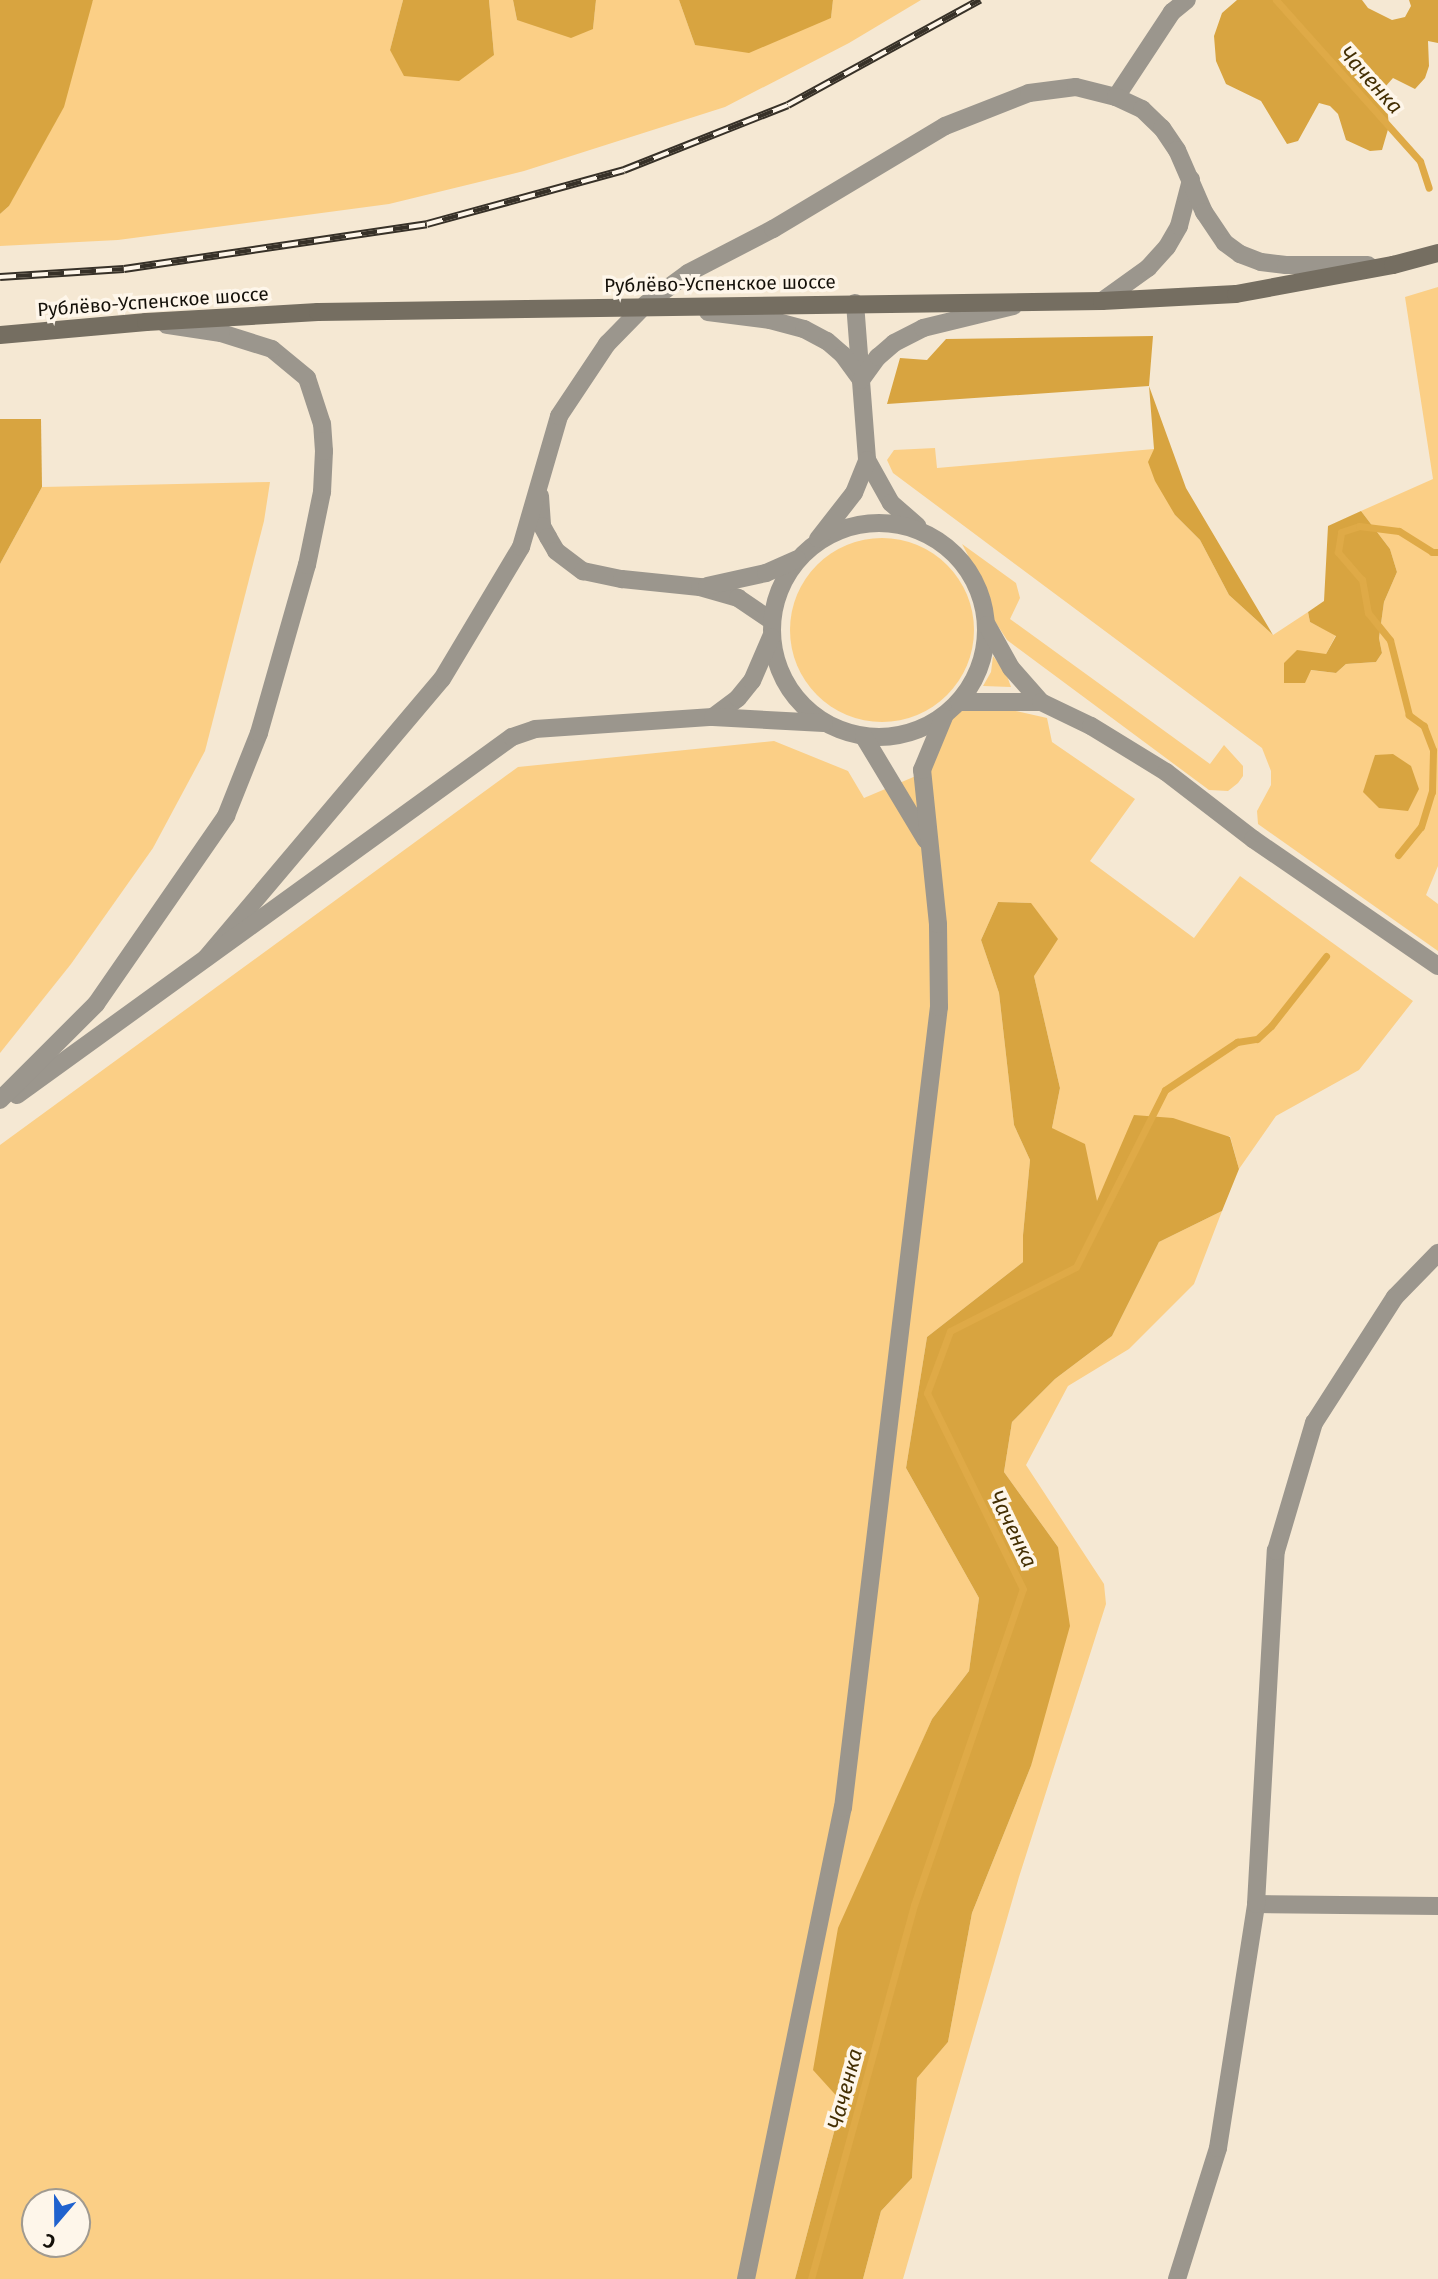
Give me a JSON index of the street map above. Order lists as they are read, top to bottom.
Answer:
{
  "streets": {
    "main road": ["Рублёво-Успенское шоссе"]
  },
  "water": ["Чаченка"],
  "north": "bottom"
}
